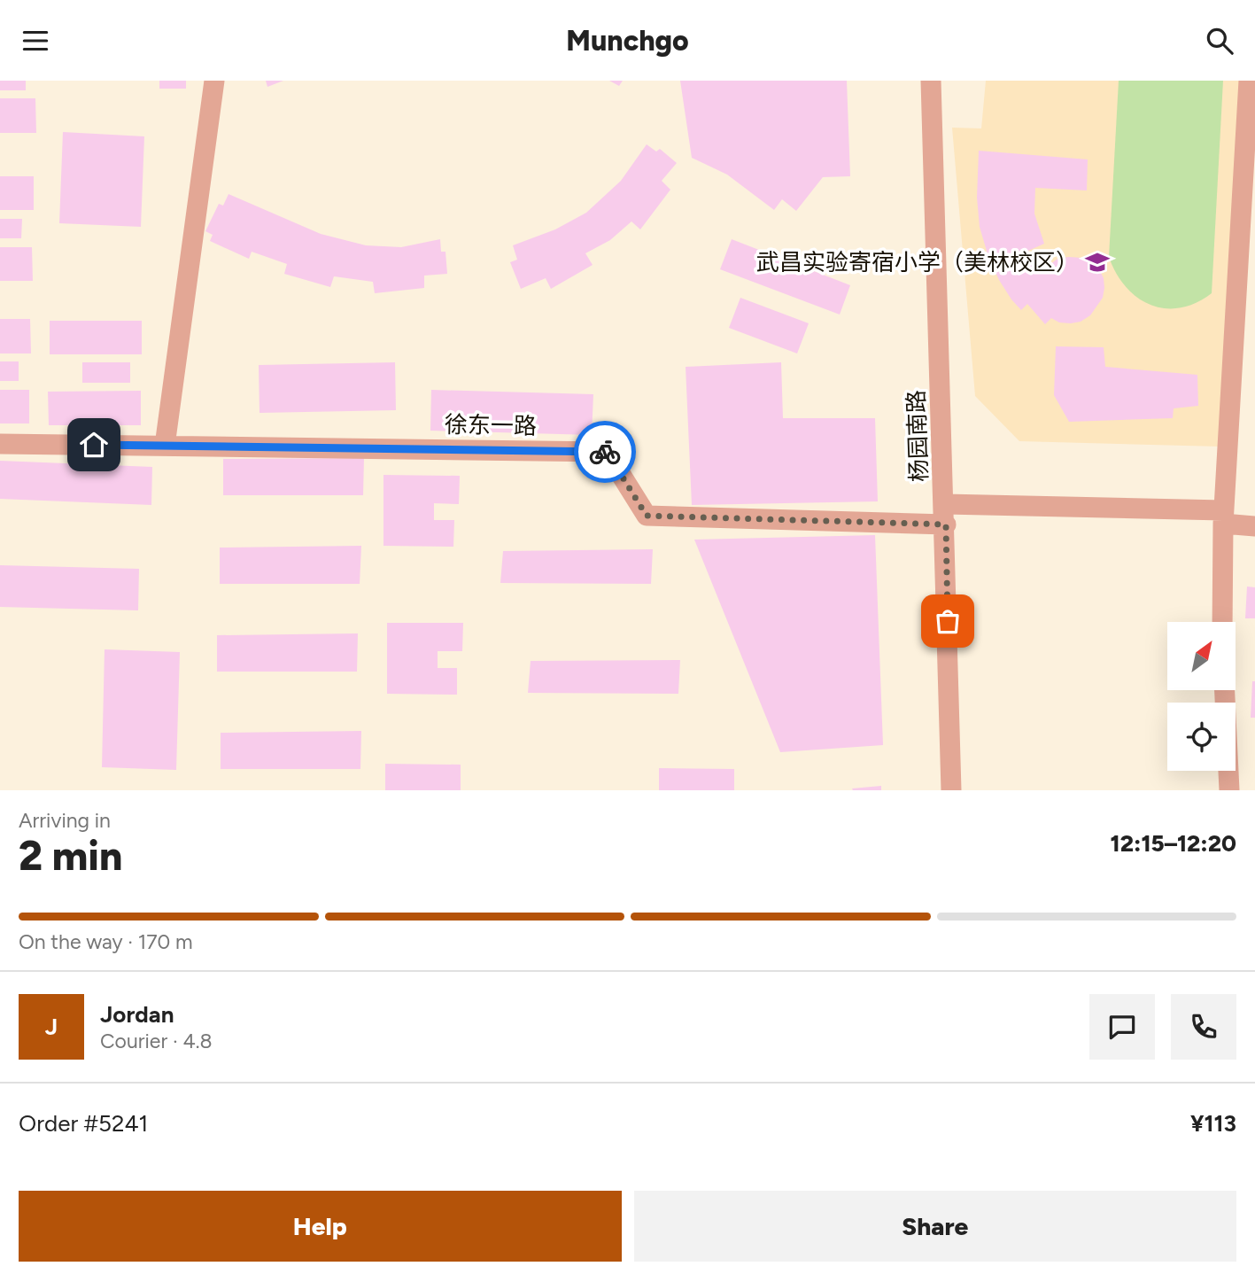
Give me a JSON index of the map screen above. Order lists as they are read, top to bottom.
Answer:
{
  "streets": {
    "street": ["徐东一路", "杨园南路"]
  },
  "crossings": [
    ["徐东一路", "杨园南路"]
  ],
  "places": {
    "school or university": ["武昌实验寄宿小学（美林校区）"]
  },
  "north": "top right",
  "page": {
    "header": "Munchgo",
    "heading": ["2 min", "Arriving in", "12:15–12:20"],
    "panel": [
      "Jordan",
      "Courier · 4.8",
      "Order #5241",
      "¥113"
    ],
    "bar": "On the way · 170 m",
    "round": "J",
    "buttons": ["Help", "Share"]
  }
}
